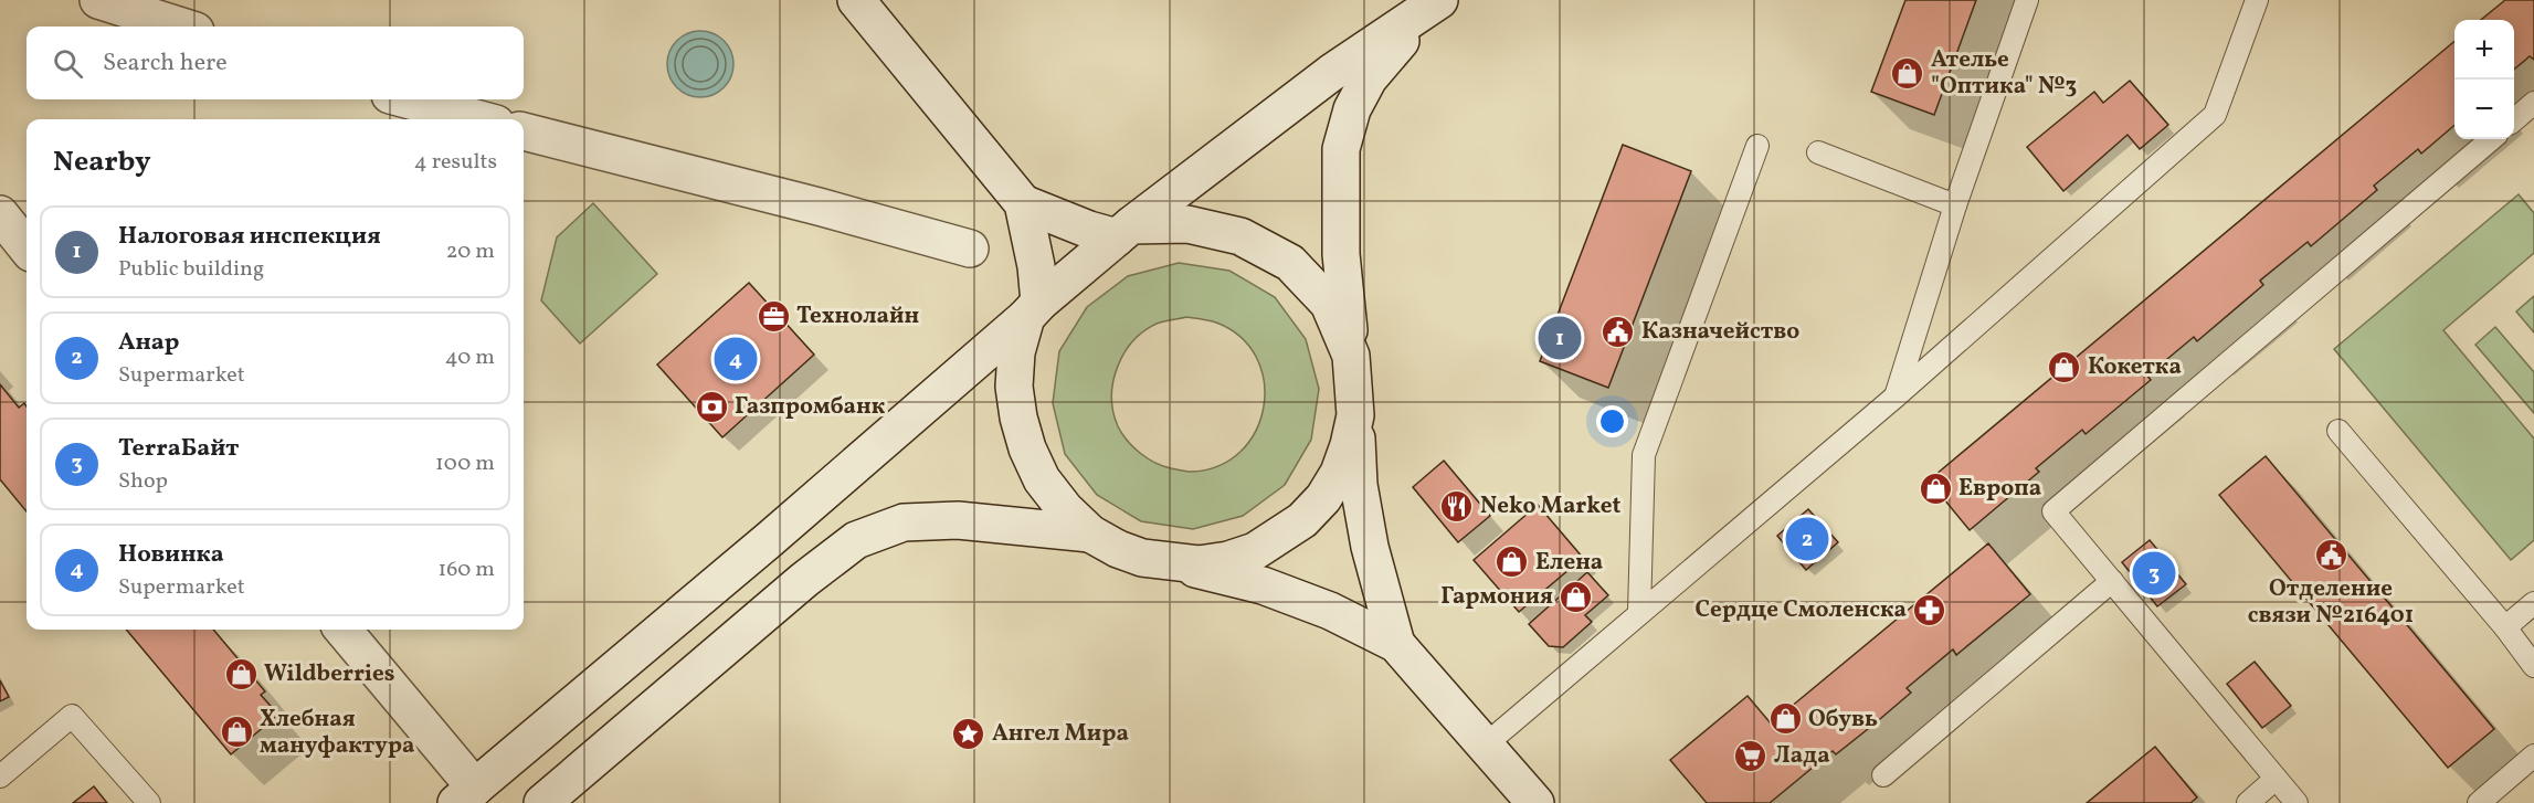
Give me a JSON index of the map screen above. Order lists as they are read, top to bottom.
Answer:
{
  "places": {
    "shop": [
      "Ателье \"Оптика\" №3",
      "Кокетка",
      "Европа",
      "Елена",
      "Гармония",
      "Wildberries",
      "Обувь",
      "Хлебная мануфактура"
    ],
    "office": ["Технолайн"],
    "public building": ["Казначейство", "Отделение связи №216401"],
    "bank": ["Газпромбанк"],
    "restaurant": ["Neko Market"],
    "pharmacy": ["Сердце Смоленска"],
    "place": ["Ангел Мира"],
    "supermarket": ["Лада"]
  },
  "page": {
    "map_buttons": ["+", "−"],
    "search": "Search here",
    "heading": ["Nearby", "4 results"],
    "list": [
      {
        "mark": "1",
        "name": "Налоговая инспекция",
        "note": "Public building",
        "value": "20 m"
      },
      {
        "mark": "2",
        "name": "Анар",
        "note": "Supermarket",
        "value": "40 m"
      },
      {
        "mark": "3",
        "name": "TerraБайт",
        "note": "Shop",
        "value": "100 m"
      },
      {
        "mark": "4",
        "name": "Новинка",
        "note": "Supermarket",
        "value": "160 m"
      }
    ],
    "pins": [
      "1",
      "4",
      "2",
      "3"
    ]
  }
}
